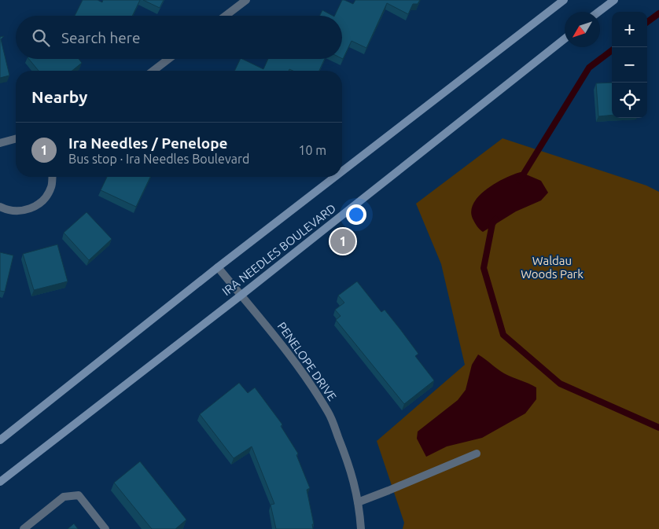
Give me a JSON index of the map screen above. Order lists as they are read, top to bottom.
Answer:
{
  "streets": {
    "main road": ["IRA NEEDLES BOULEVARD"],
    "street": ["PENELOPE DRIVE"]
  },
  "crossings": [
    ["IRA NEEDLES BOULEVARD", "PENELOPE DRIVE"]
  ],
  "parks": ["Waldau Woods Park"],
  "north": "bottom left",
  "page": {
    "map_buttons": ["+", "−"],
    "search": "Search here",
    "heading": "Nearby",
    "list": [
      {
        "mark": "1",
        "name": "Ira Needles / Penelope",
        "note": "Bus stop · Ira Needles Boulevard",
        "value": "10 m"
      }
    ],
    "pins": "1"
  }
}
